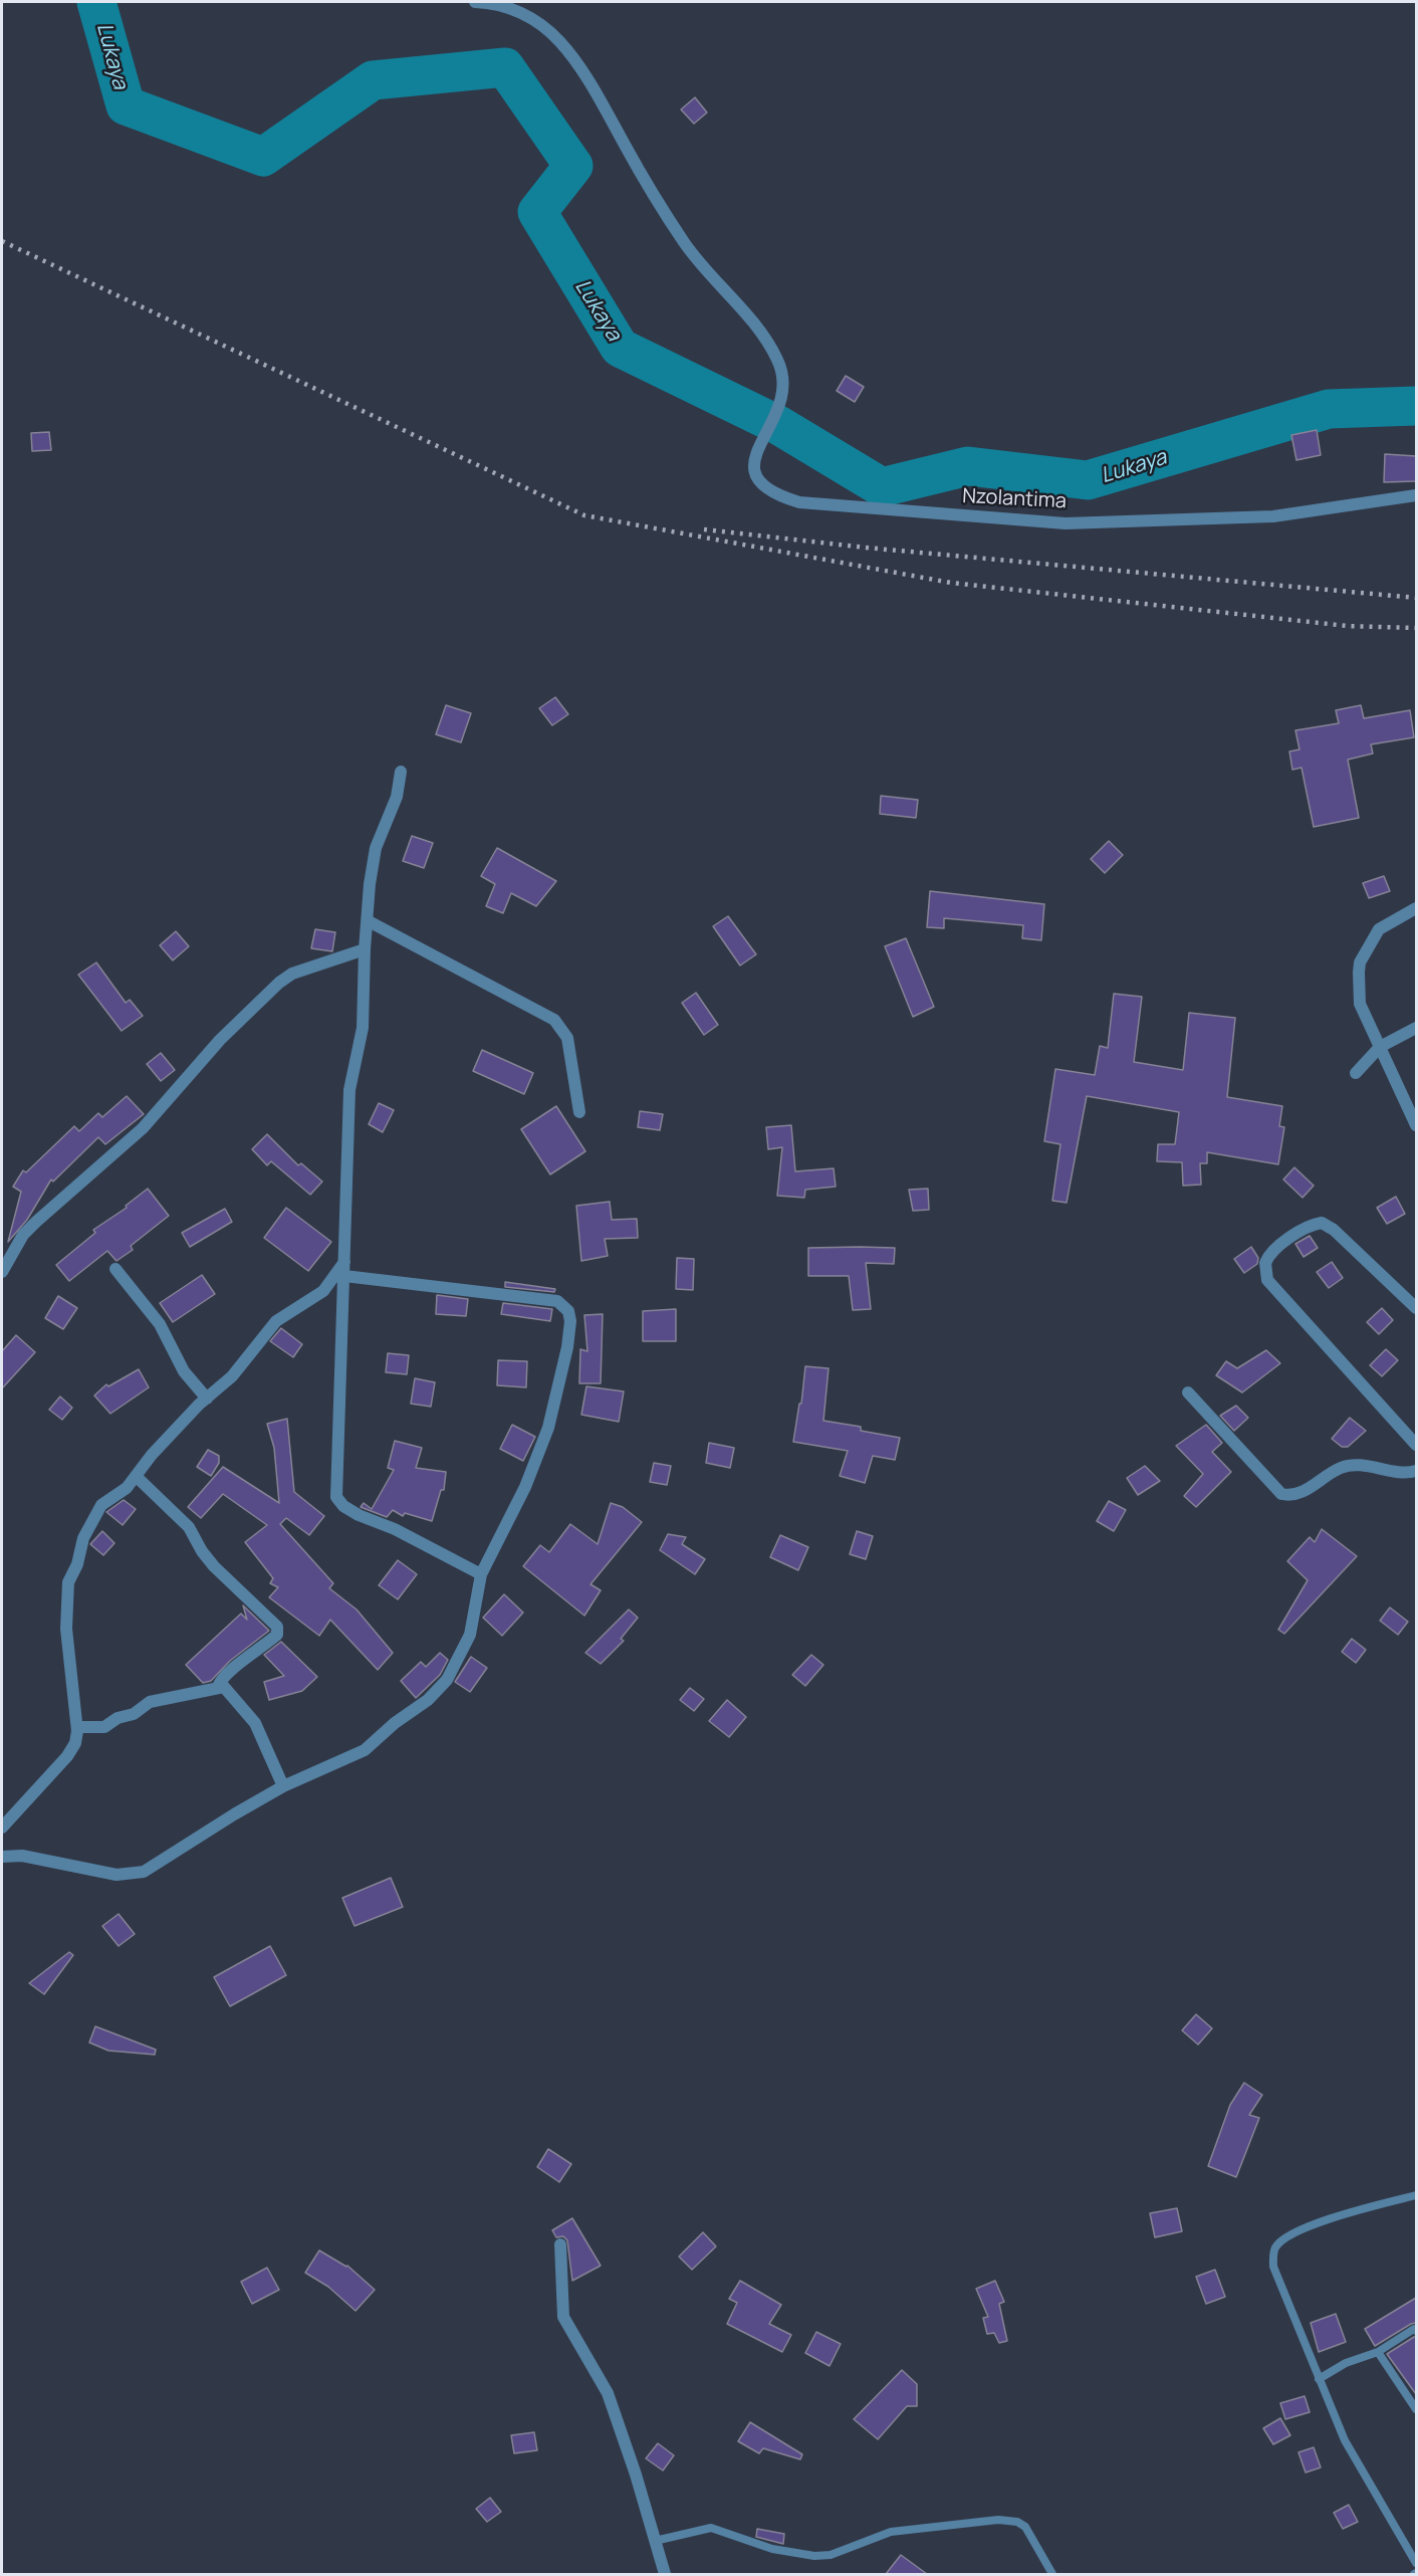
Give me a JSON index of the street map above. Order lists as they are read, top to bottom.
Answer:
{
  "streets": {
    "street": ["Nzolantima"]
  },
  "water": ["Lukaya"]
}
